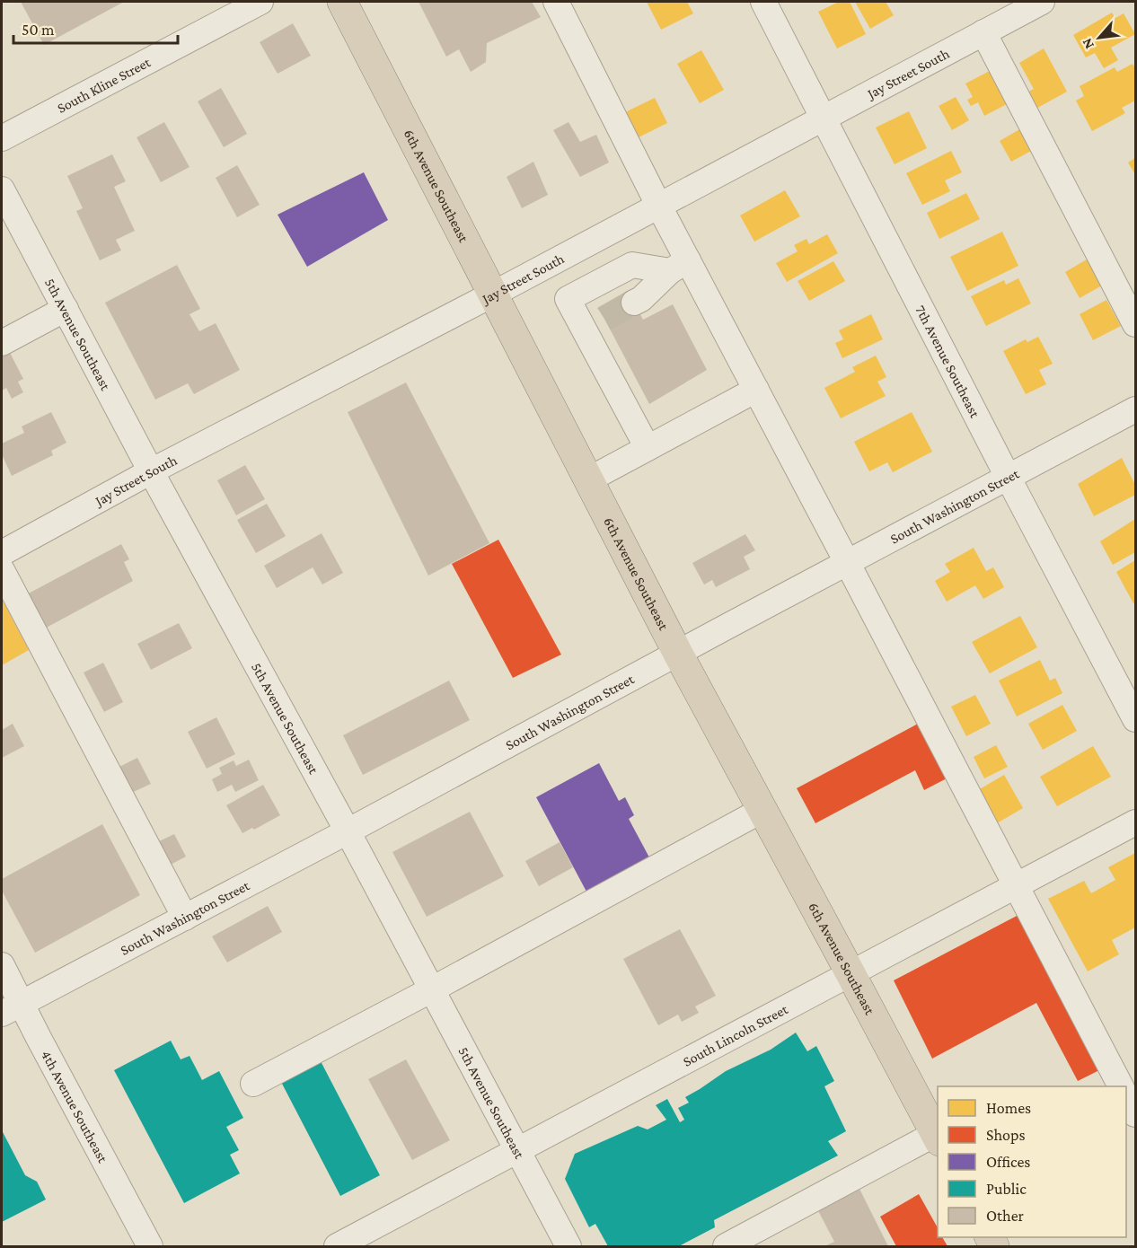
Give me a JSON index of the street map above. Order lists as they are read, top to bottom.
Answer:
{
  "streets": {
    "highway": ["6th Avenue Southeast"],
    "street": [
      "Jay Street South",
      "South Kline Street",
      "5th Avenue Southeast",
      "7th Avenue Southeast",
      "South Washington Street",
      "South Lincoln Street",
      "4th Avenue Southeast"
    ]
  },
  "crossings": [
    ["Jay Street South", "6th Avenue Southeast"],
    ["Jay Street South", "5th Avenue Southeast"],
    ["Jay Street South", "7th Avenue Southeast"],
    ["6th Avenue Southeast", "South Washington Street"],
    ["6th Avenue Southeast", "South Lincoln Street"],
    ["5th Avenue Southeast", "South Washington Street"],
    ["5th Avenue Southeast", "South Lincoln Street"],
    ["7th Avenue Southeast", "South Washington Street"],
    ["South Washington Street", "4th Avenue Southeast"]
  ],
  "legend": [
    "Homes",
    "Shops",
    "Offices",
    "Public",
    "Other"
  ],
  "scale_bar": "50 m",
  "north": "bottom left"
}
